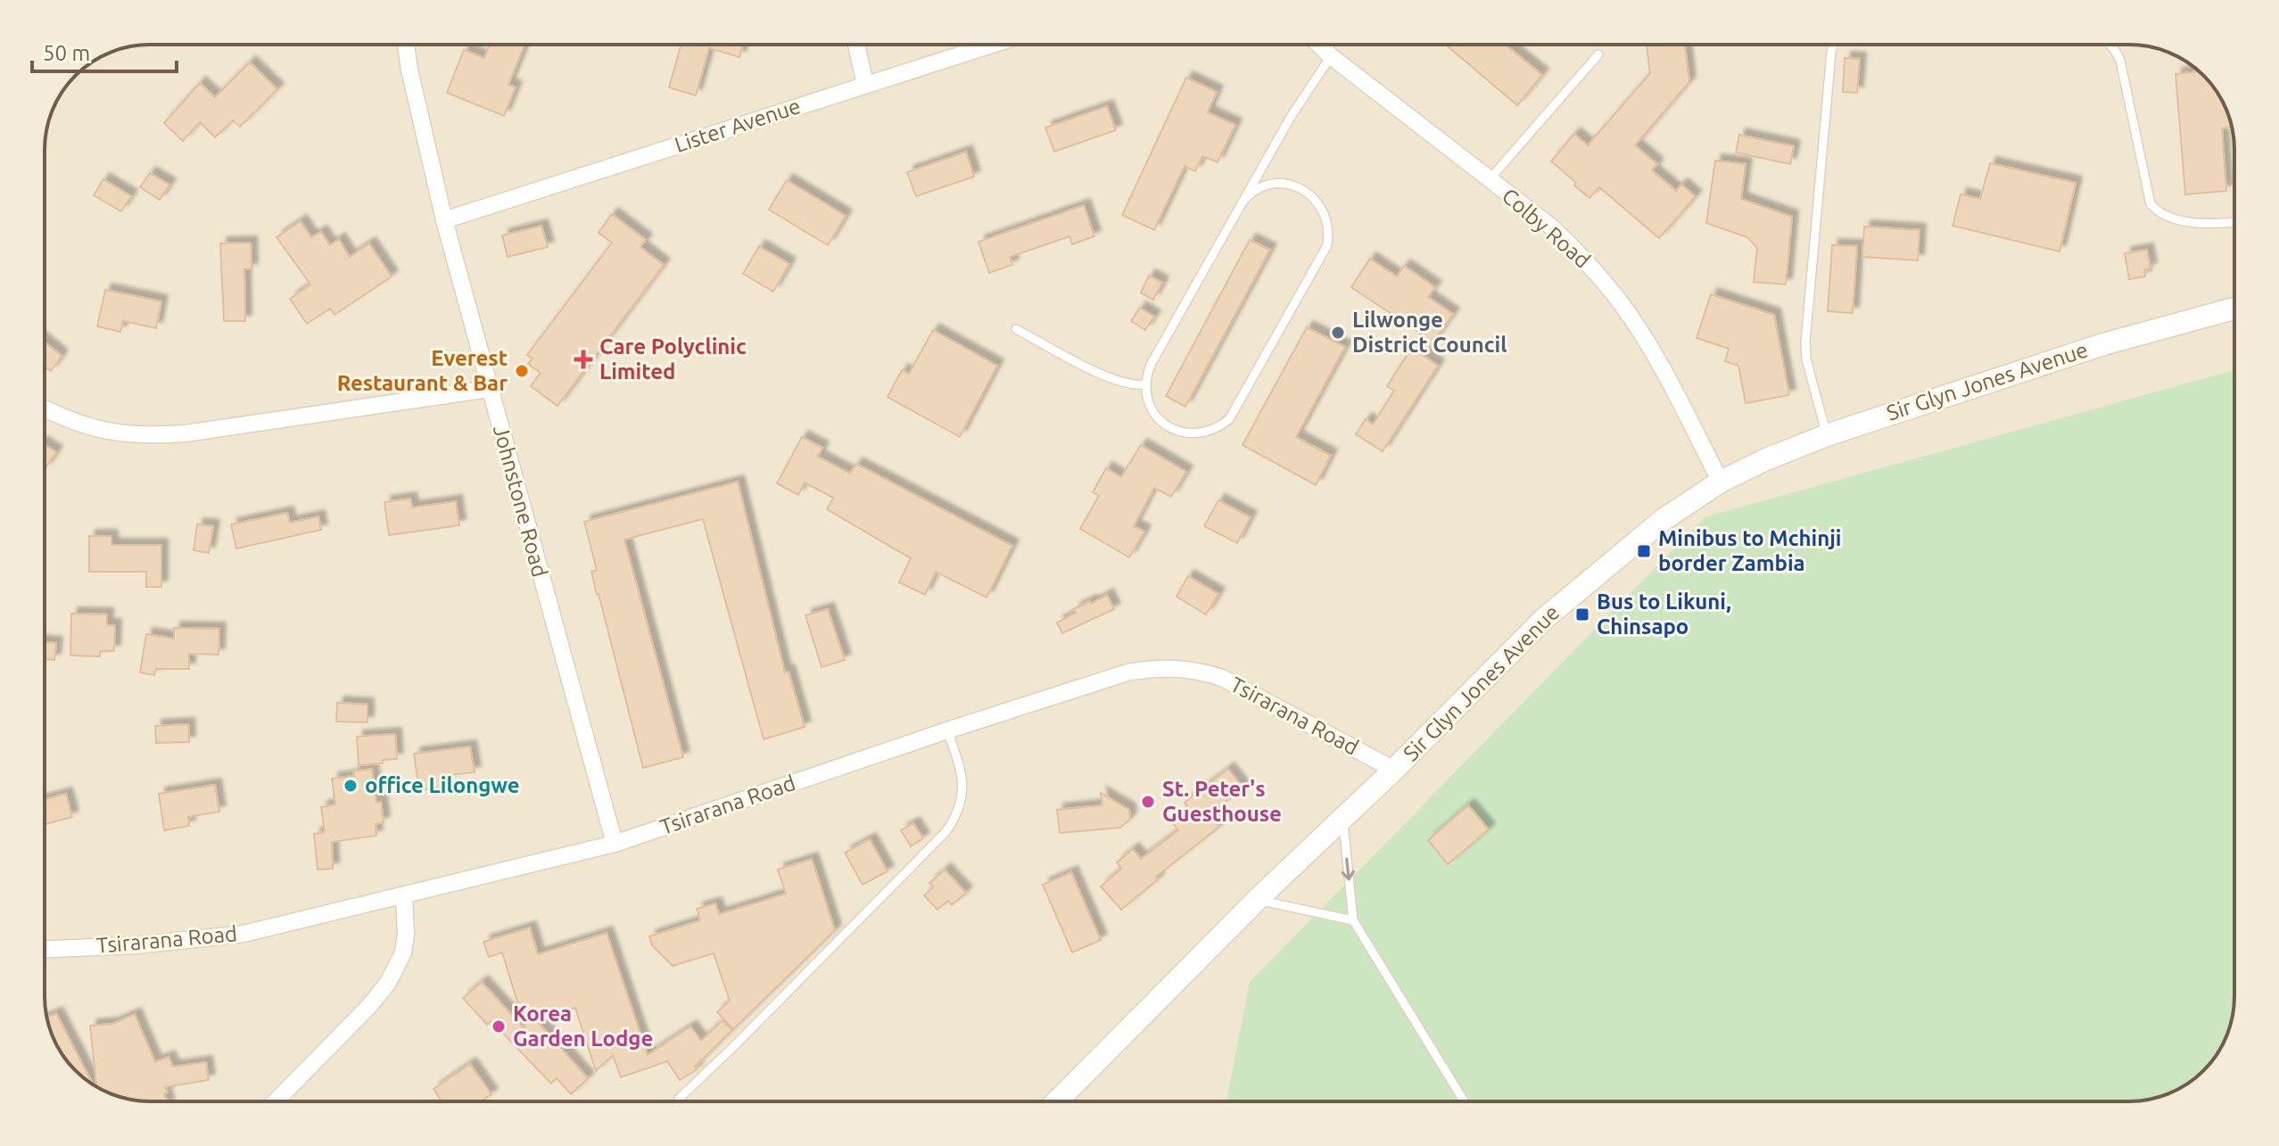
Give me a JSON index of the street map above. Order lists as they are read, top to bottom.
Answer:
{
  "streets": {
    "main road": ["Sir Glyn Jones Avenue"],
    "street": [
      "Lister Avenue",
      "Colby Road",
      "Johnstone Road",
      "Tsirarana Road"
    ]
  },
  "crossings": [
    ["Lister Avenue", "Johnstone Road"],
    ["Colby Road", "Sir Glyn Jones Avenue"],
    ["Sir Glyn Jones Avenue", "Tsirarana Road"],
    ["Johnstone Road", "Tsirarana Road"]
  ],
  "places": {
    "other": [
      "Lilwonge District Council",
      "Everest Restaurant & Bar",
      "office Lilongwe",
      "St. Peter's Guesthouse",
      "Korea Garden Lodge"
    ],
    "health": ["Care Polyclinic Limited"],
    "transit": ["Minibus to Mchinji border Zambia", "Bus to Likuni, Chinsapo"]
  },
  "scale_bar": "50 m"
}
